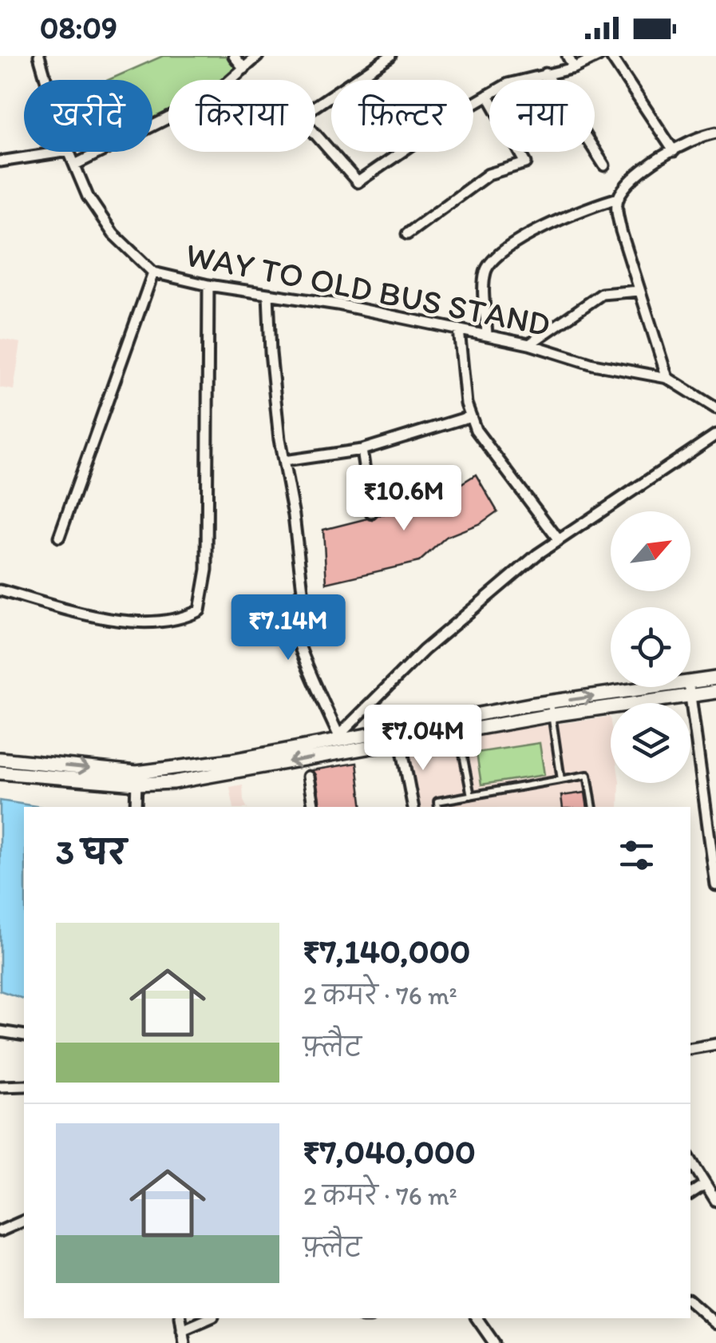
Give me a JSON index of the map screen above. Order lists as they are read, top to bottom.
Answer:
{
  "streets": {
    "street": ["WAY TO OLD BUS STAND"]
  },
  "north": "top right",
  "page": {
    "status": "08:09",
    "chip": [
      "खरीदें",
      "किराया",
      "फ़िल्टर",
      "नया"
    ],
    "price": ["₹10.6M", "₹7.14M", "₹7.04M"],
    "heading": "3 घर",
    "list": [
      {
        "name": "₹7,140,000",
        "note": "2 कमरे · 76 m² · फ़्लैट"
      },
      {
        "name": "₹7,040,000",
        "note": "2 कमरे · 76 m² · फ़्लैट"
      }
    ]
  }
}
